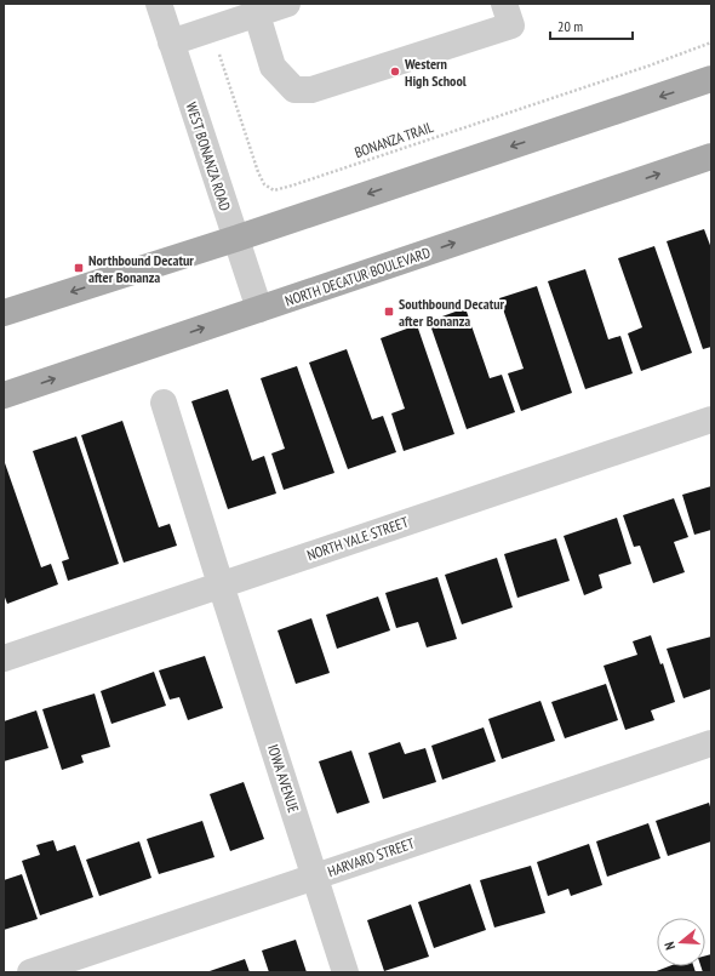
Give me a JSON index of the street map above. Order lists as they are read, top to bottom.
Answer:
{
  "streets": {
    "main road": ["NORTH DECATUR BOULEVARD"],
    "street": [
      "WEST BONANZA ROAD",
      "NORTH YALE STREET",
      "IOWA AVENUE",
      "HARVARD STREET"
    ],
    "path": ["BONANZA TRAIL"]
  },
  "crossings": [
    ["WEST BONANZA ROAD", "NORTH DECATUR BOULEVARD"],
    ["NORTH YALE STREET", "IOWA AVENUE"],
    ["IOWA AVENUE", "HARVARD STREET"]
  ],
  "places": {
    "other": ["Western High School"],
    "transit": ["Northbound Decatur after Bonanza", "Southbound Decatur after Bonanza"]
  },
  "scale_bar": "20 m",
  "north": "left"
}
